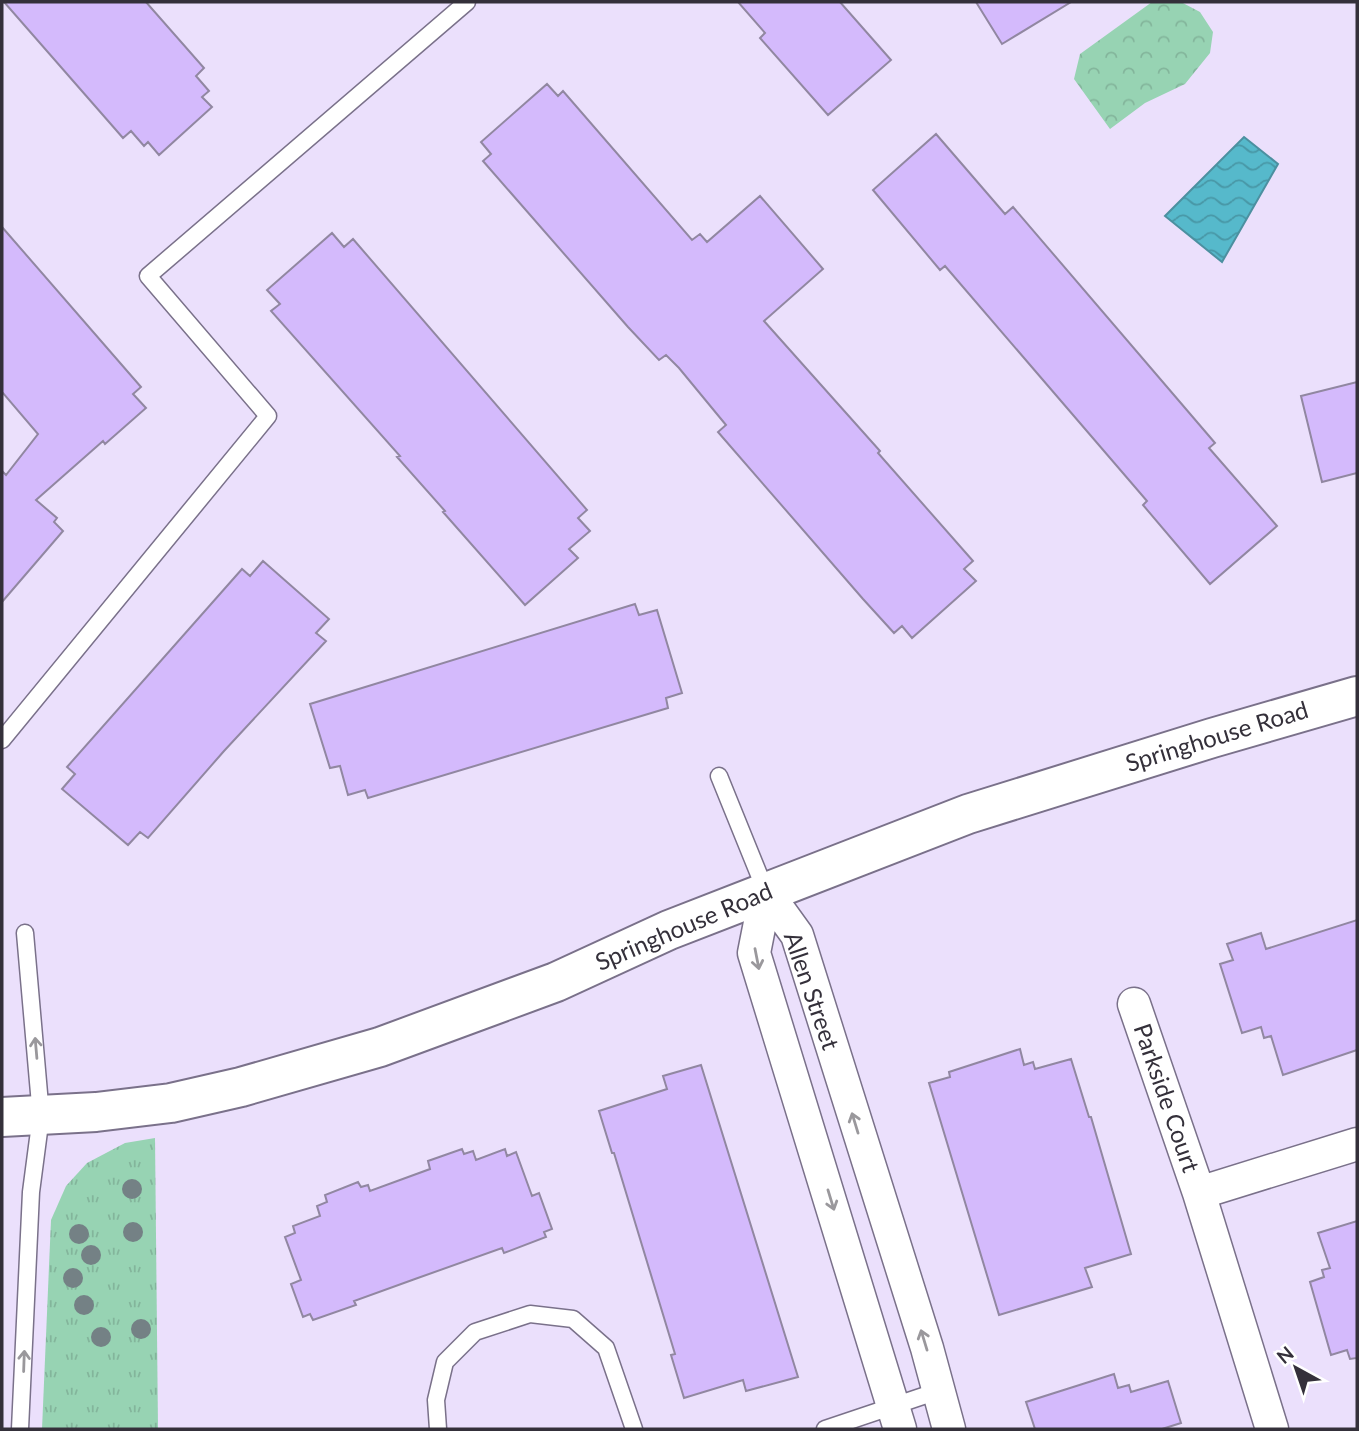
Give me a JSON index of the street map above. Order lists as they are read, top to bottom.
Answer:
{
  "streets": {
    "street": ["Springhouse Road", "Allen Street", "Parkside Court"]
  },
  "crossings": [
    ["Springhouse Road", "Allen Street"]
  ],
  "north": "top left"
}
